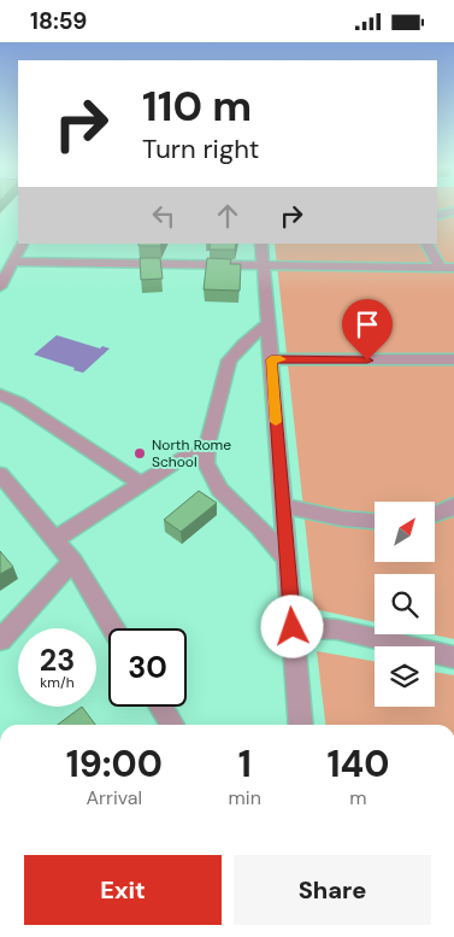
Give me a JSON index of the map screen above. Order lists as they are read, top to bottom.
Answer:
{
  "places": ["North Rome School"],
  "north": "top right",
  "page": {
    "status": "18:59",
    "turn": ["110 m", "Turn right"],
    "speed": "23 km/h",
    "limit": "30",
    "eta": [
      "19:00",
      "Arrival",
      "1",
      "min",
      "140",
      "m"
    ],
    "buttons": ["Exit", "Share"]
  }
}
